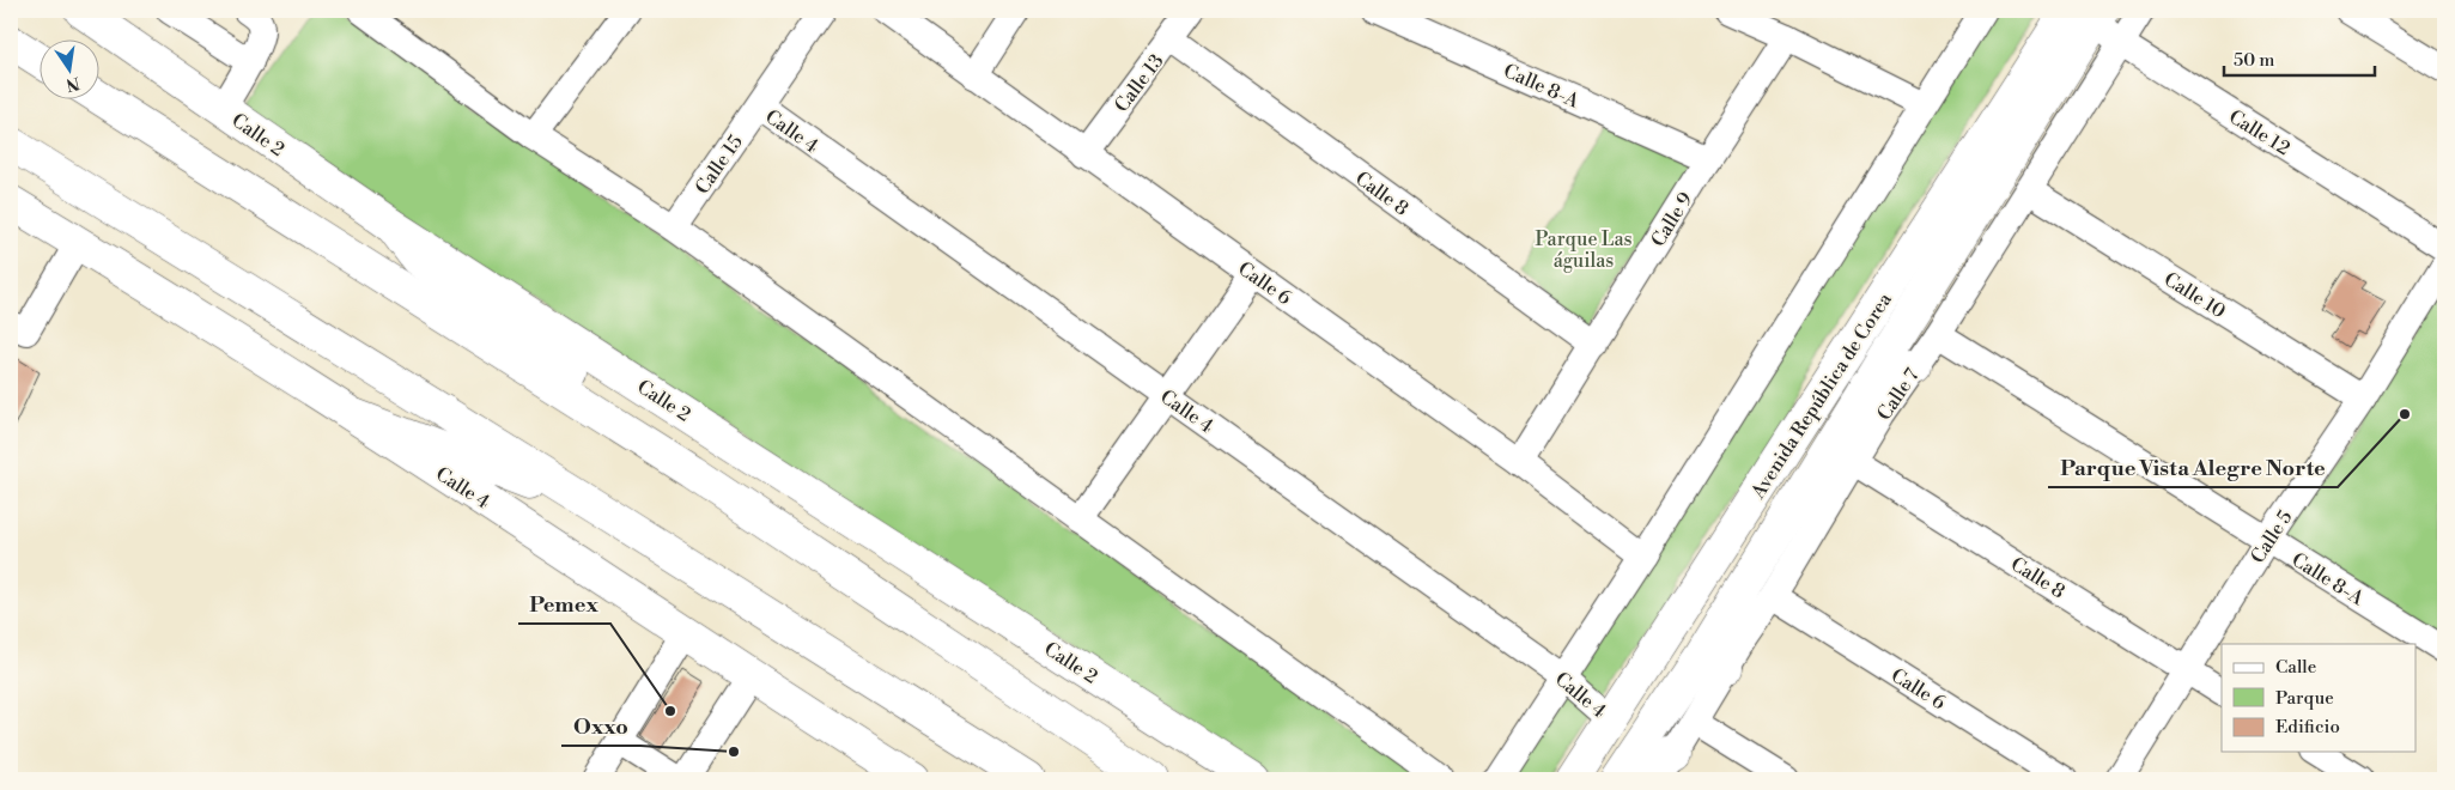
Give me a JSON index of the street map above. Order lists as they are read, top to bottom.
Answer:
{
  "streets": {
    "main road": ["Calle 4", "Calle 2", "Avenida República de Corea"],
    "street": [
      "Calle 13",
      "Calle 8-A",
      "Calle 12",
      "Calle 15",
      "Calle 8",
      "Calle 9",
      "Calle 6",
      "Calle 10",
      "Calle 7",
      "Calle 5"
    ]
  },
  "crossings": [
    ["Calle 13", "Calle 8"],
    ["Calle 13", "Calle 6"],
    ["Calle 8-A", "Calle 9"],
    ["Calle 8-A", "Calle 7"],
    ["Calle 8-A", "Calle 5"],
    ["Calle 4", "Calle 15"],
    ["Calle 4", "Avenida República de Corea"],
    ["Calle 12", "Calle 7"],
    ["Calle 12", "Avenida República de Corea"],
    ["Calle 8", "Calle 9"],
    ["Calle 8", "Calle 7"],
    ["Calle 8", "Calle 5"],
    ["Calle 9", "Calle 6"],
    ["Calle 6", "Calle 7"],
    ["Calle 10", "Calle 7"],
    ["Calle 10", "Calle 5"]
  ],
  "parks": ["Parque Las águilas"],
  "places": ["Parque Vista Alegre Norte", "Pemex", "Oxxo"],
  "legend": ["Calle", "Parque", "Edificio"],
  "scale_bar": "50 m",
  "north": "bottom"
}
